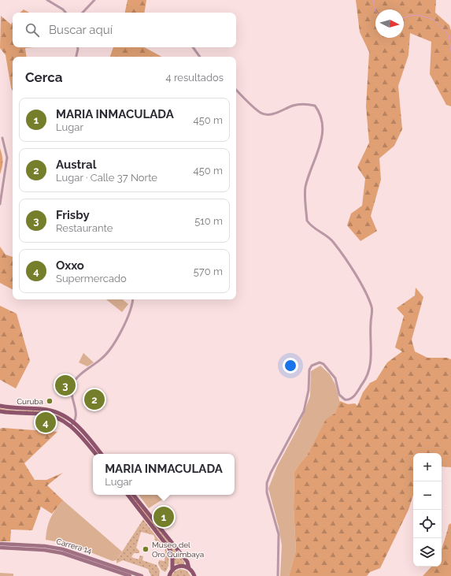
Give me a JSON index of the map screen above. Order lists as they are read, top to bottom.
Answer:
{
  "streets": {
    "main road": ["Carrera 14"]
  },
  "places": ["Curuba", "Museo del Oro Quimbaya"],
  "north": "right",
  "page": {
    "search": "Buscar aquí",
    "heading": ["Cerca", "4 resultados"],
    "list": [
      {
        "mark": "1",
        "name": "MARIA INMACULADA",
        "note": "Lugar",
        "value": "450 m"
      },
      {
        "mark": "2",
        "name": "Austral",
        "note": "Lugar · Calle 37 Norte",
        "value": "450 m"
      },
      {
        "mark": "3",
        "name": "Frisby",
        "note": "Restaurante",
        "value": "510 m"
      },
      {
        "mark": "4",
        "name": "Oxxo",
        "note": "Supermercado",
        "value": "570 m"
      }
    ],
    "pins": [
      "3",
      "2",
      "4",
      "1"
    ],
    "map_buttons": ["+", "−"],
    "popup": ["MARIA INMACULADA", "Lugar"]
  }
}
